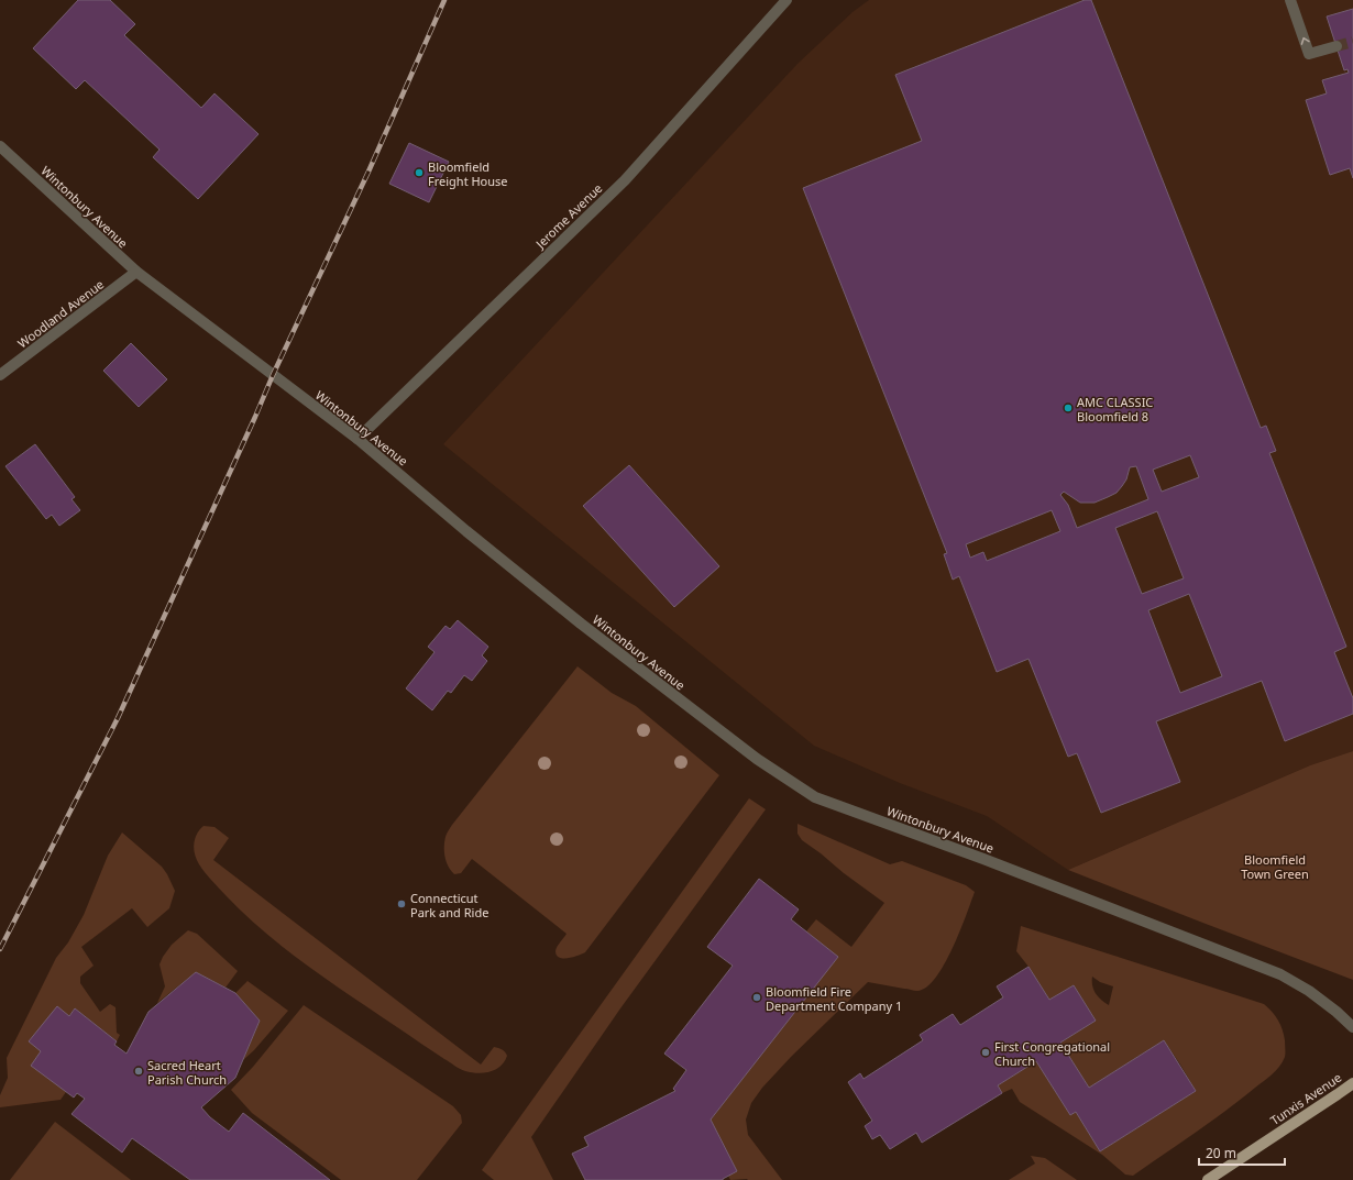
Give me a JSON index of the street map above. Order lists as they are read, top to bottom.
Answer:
{
  "streets": {
    "main road": ["Tunxis Avenue"],
    "street": ["Wintonbury Avenue", "Jerome Avenue", "Woodland Avenue"]
  },
  "crossings": [
    ["Wintonbury Avenue", "Jerome Avenue"],
    ["Wintonbury Avenue", "Woodland Avenue"]
  ],
  "parks": ["Bloomfield Town Green"],
  "places": [
    "Bloomfield Freight House",
    "AMC CLASSIC Bloomfield 8",
    "Connecticut Park and Ride",
    "Bloomfield Fire Department Company 1",
    "First Congregational Church",
    "Sacred Heart Parish Church"
  ],
  "scale_bar": "20 m"
}
